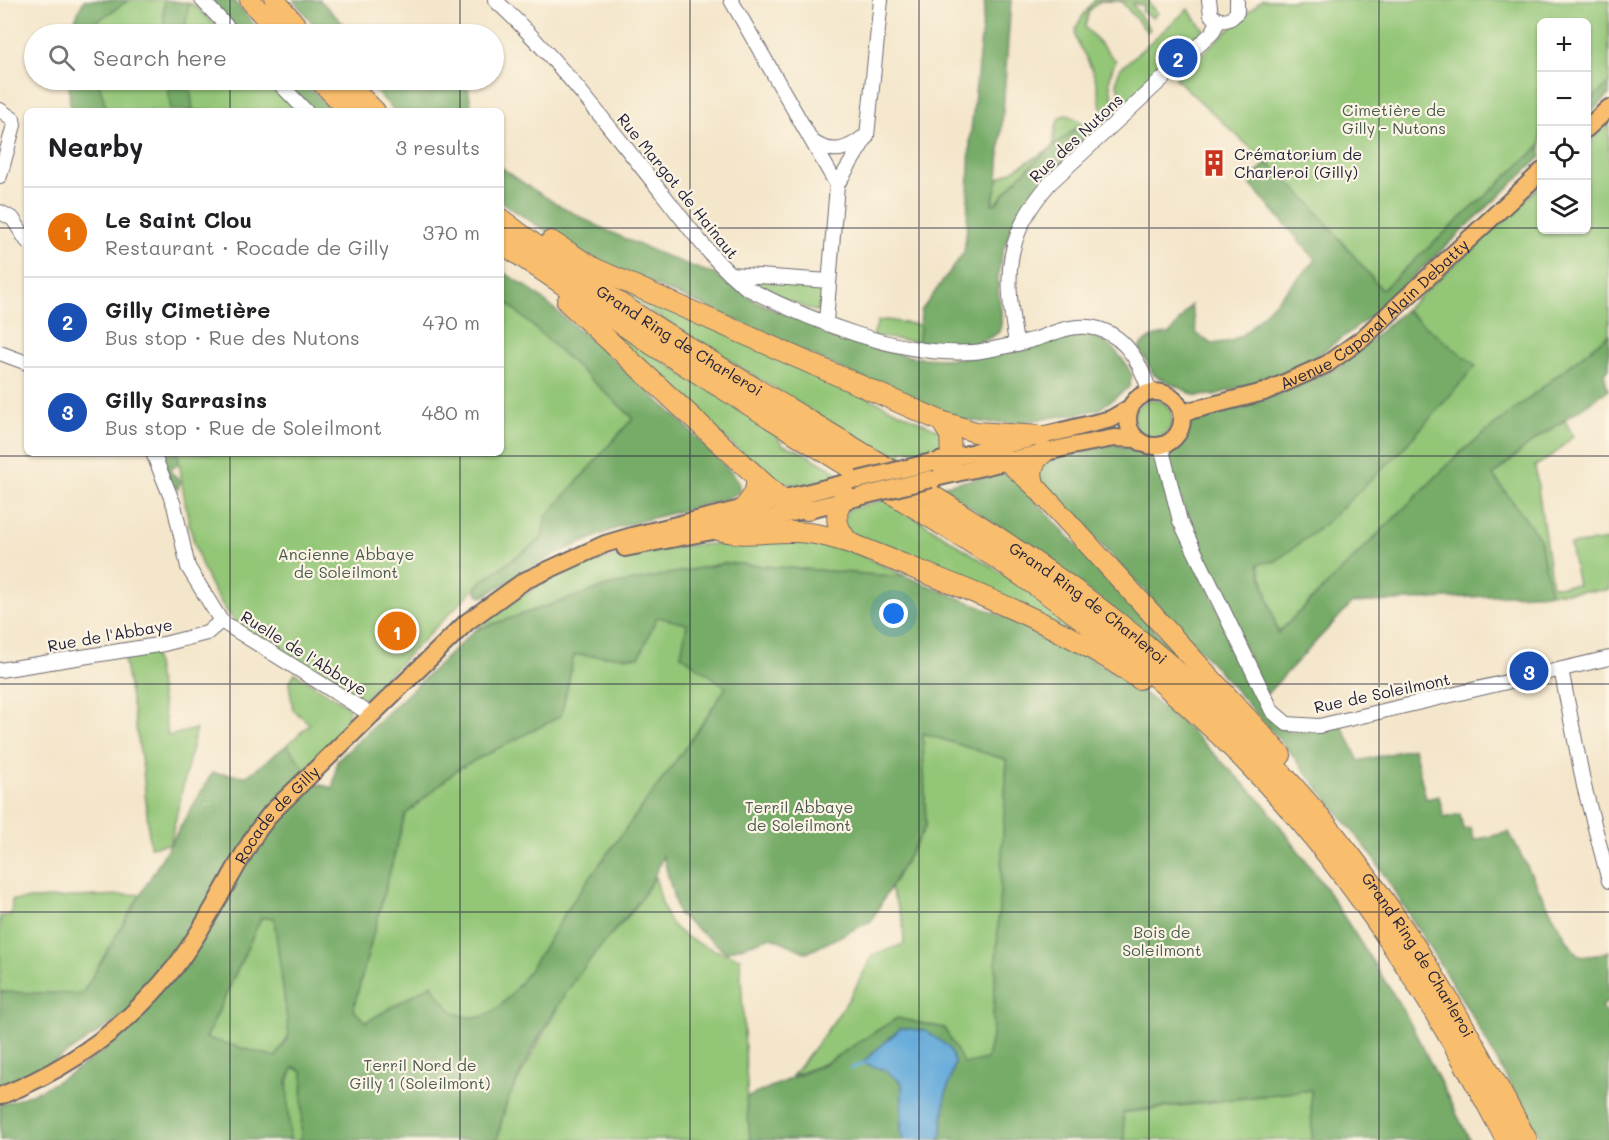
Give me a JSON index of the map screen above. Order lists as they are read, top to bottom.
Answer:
{
  "streets": {
    "highway": ["Grand Ring de Charleroi"],
    "main road": ["Avenue Caporal Alain Debatty", "Rocade de Gilly"],
    "street": [
      "Rue des Nutons",
      "Rue Margot de Hainaut",
      "Rue de l'Abbaye",
      "Ruelle de l'Abbaye",
      "Rue de Soleilmont"
    ]
  },
  "crossings": [
    ["Rue des Nutons", "Rue Margot de Hainaut"],
    ["Rue Margot de Hainaut", "Avenue Caporal Alain Debatty"],
    ["Rue Margot de Hainaut", "Rue de Soleilmont"],
    ["Avenue Caporal Alain Debatty", "Rue de Soleilmont"],
    ["Rue de l'Abbaye", "Ruelle de l'Abbaye"],
    ["Ruelle de l'Abbaye", "Rocade de Gilly"]
  ],
  "parks": [
    "Cimetière de Gilly - Nutons",
    "Ancienne Abbaye de Soleilmont",
    "Terril Abbaye de Soleilmont",
    "Bois de Soleilmont",
    "Terril Nord de Gilly 1 (Soleilmont)"
  ],
  "places": {
    "building": ["Crématorium de Charleroi (Gilly)"]
  },
  "page": {
    "map_buttons": ["+", "−"],
    "search": "Search here",
    "pins": ["2", "1", "3"],
    "heading": ["Nearby", "3 results"],
    "list": [
      {
        "mark": "1",
        "name": "Le Saint Clou",
        "note": "Restaurant · Rocade de Gilly",
        "value": "370 m"
      },
      {
        "mark": "2",
        "name": "Gilly Cimetière",
        "note": "Bus stop · Rue des Nutons",
        "value": "470 m"
      },
      {
        "mark": "3",
        "name": "Gilly Sarrasins",
        "note": "Bus stop · Rue de Soleilmont",
        "value": "480 m"
      }
    ]
  }
}
